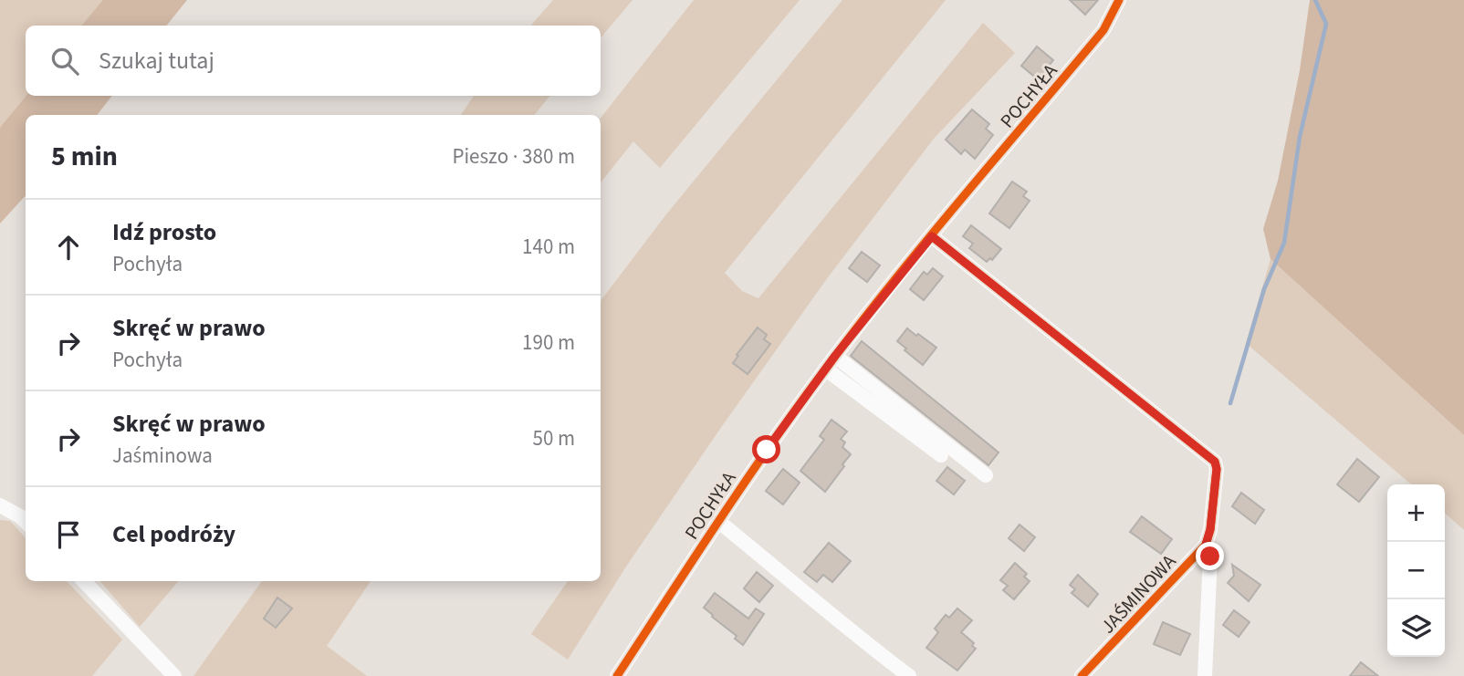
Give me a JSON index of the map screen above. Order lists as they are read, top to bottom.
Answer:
{
  "streets": {
    "street": ["POCHYŁA", "JAŚMINOWA"]
  },
  "page": {
    "search": "Szukaj tutaj",
    "heading": ["5 min", "Pieszo · 380 m"],
    "list": [
      ["Idź prosto", "Pochyła", "140 m"],
      ["Skręć w prawo", "Pochyła", "190 m"],
      ["Skręć w prawo", "Jaśminowa", "50 m"],
      "Cel podróży"
    ],
    "map_buttons": ["+", "−"]
  }
}
